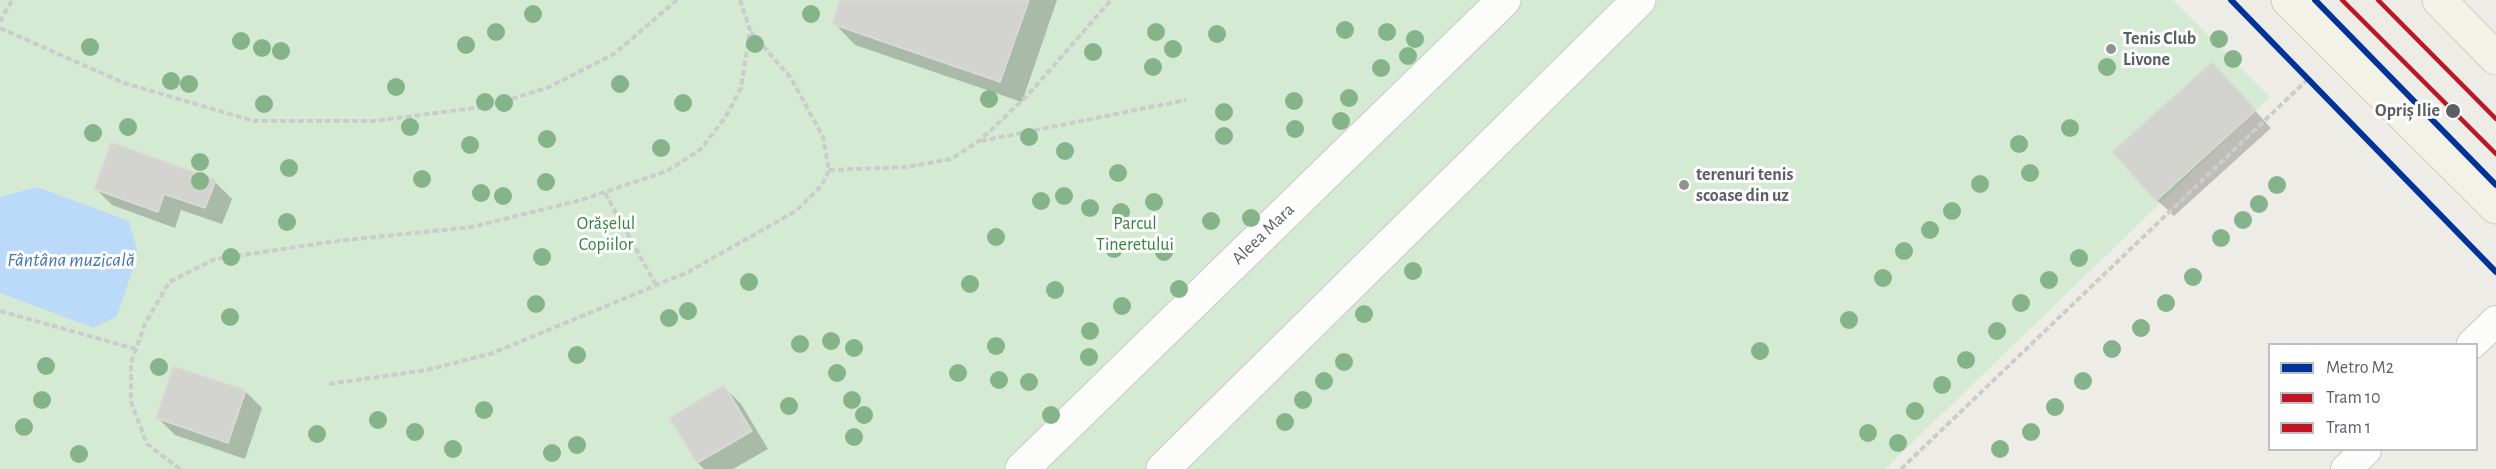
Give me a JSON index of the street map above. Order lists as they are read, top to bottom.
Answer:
{
  "streets": {
    "street": ["Aleea Mara"]
  },
  "water": ["Fântâna muzicală"],
  "parks": ["Orășelul Copiilor", "Parcul Tineretului"],
  "places": ["Tenis Club Livone", "Opriș Ilie", "terenuri tenis scoase din uz"],
  "lines": ["metro line M2", "tram line 10", "tram line 1"],
  "legend": ["Metro M2", "Tram 10", "Tram 1"]
}
